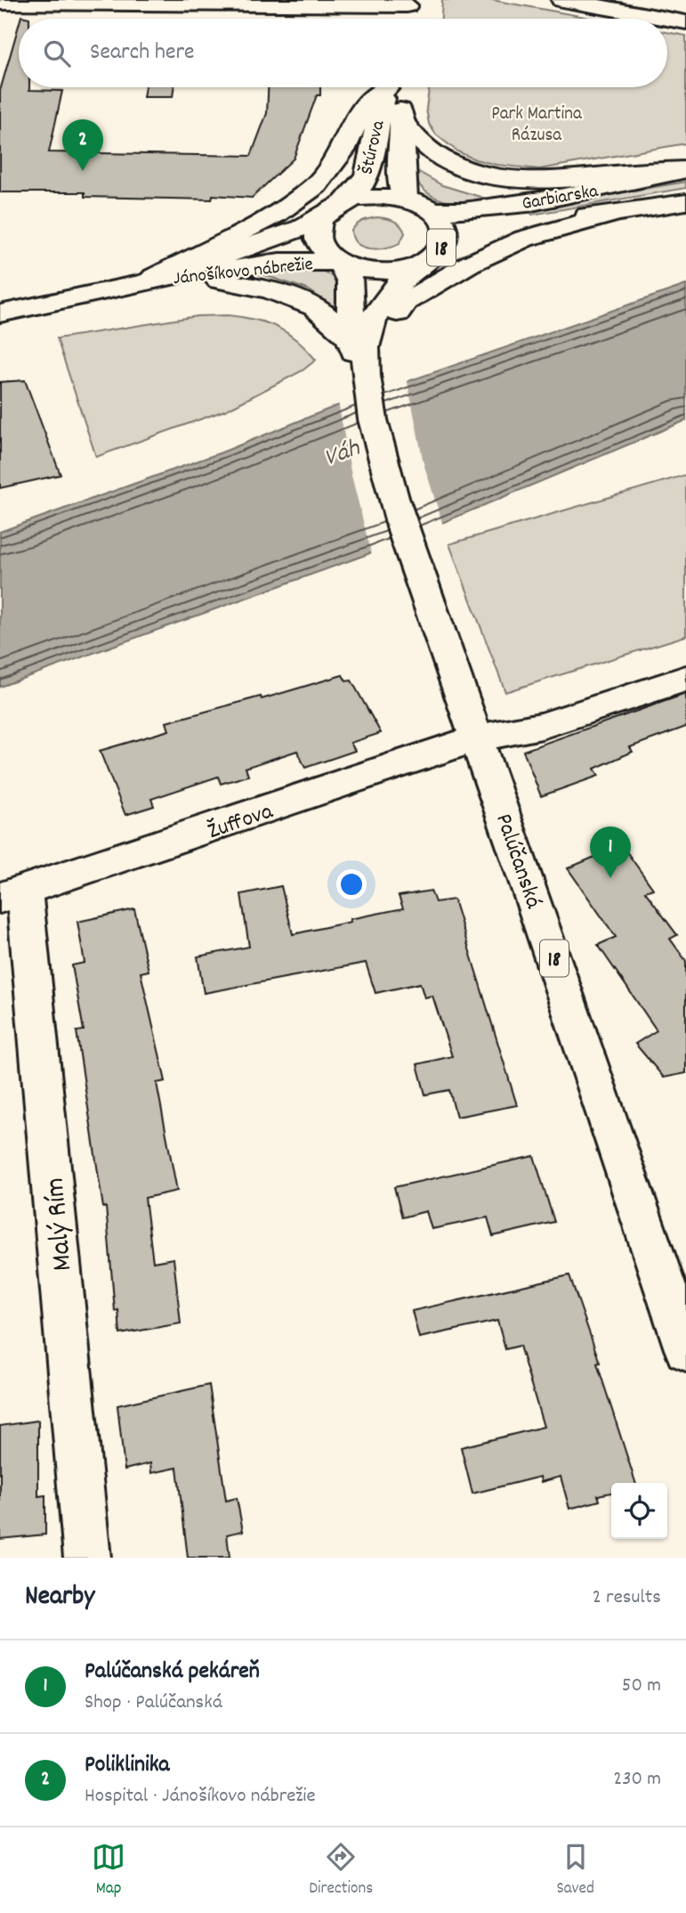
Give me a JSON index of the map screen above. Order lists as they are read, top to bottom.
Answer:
{
  "streets": {
    "main road": [
      "Štúrova",
      "Garbiarska",
      "18",
      "Jánošíkovo nábrežie",
      "Žuffova",
      "Palúčanská",
      "Malý Rím"
    ]
  },
  "crossings": [
    ["Štúrova", "Garbiarska"],
    ["Štúrova", "18"],
    ["Štúrova", "Jánošíkovo nábrežie"],
    ["Štúrova", "Palúčanská"],
    ["Garbiarska", "18"],
    ["Garbiarska", "Jánošíkovo nábrežie"],
    ["Garbiarska", "Palúčanská"],
    ["18", "Jánošíkovo nábrežie"],
    ["18", "Palúčanská"],
    ["Jánošíkovo nábrežie", "Palúčanská"],
    ["Žuffova", "Palúčanská"],
    ["Žuffova", "Malý Rím"]
  ],
  "water": ["Váh"],
  "parks": ["Park Martina Rázusa"],
  "page": {
    "search": "Search here",
    "pins": ["2", "1"],
    "heading": ["Nearby", "2 results"],
    "list": [
      {
        "mark": "1",
        "name": "Palúčanská pekáreň",
        "note": "Shop · Palúčanská",
        "value": "50 m"
      },
      {
        "mark": "2",
        "name": "Poliklinika",
        "note": "Hospital · Jánošíkovo nábrežie",
        "value": "230 m"
      }
    ],
    "nav": ["Map", "Directions", "Saved"]
  }
}
